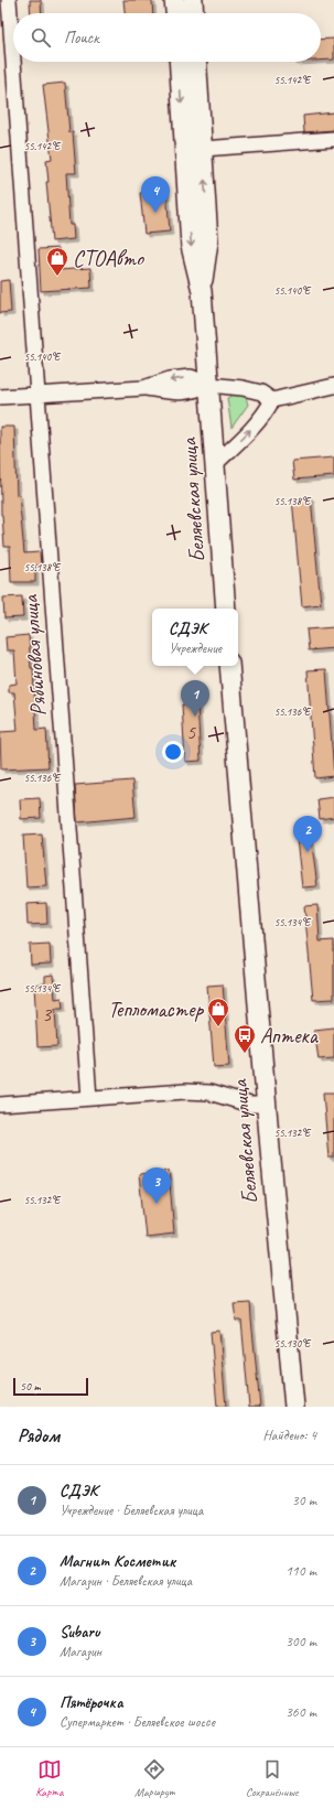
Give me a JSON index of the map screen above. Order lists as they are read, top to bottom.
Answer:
{
  "streets": {
    "main road": ["Беляевская улица"],
    "street": ["Рябиновая улица"]
  },
  "places": {
    "shop": ["СТОАвто", "Тепломастер"],
    "bus stop": ["Аптека"]
  },
  "house_numbers": ["5", "3"],
  "scale_bar": "50 m",
  "page": {
    "search": "Поиск",
    "pins": [
      "4",
      "1",
      "2",
      "3"
    ],
    "popup": ["СДЭК", "Учреждение"],
    "scale": "50 m",
    "heading": ["Рядом", "Найдено: 4"],
    "list": [
      {
        "mark": "1",
        "name": "СДЭК",
        "note": "Учреждение · Беляевская улица",
        "value": "30 m"
      },
      {
        "mark": "2",
        "name": "Магнит Косметик",
        "note": "Магазин · Беляевская улица",
        "value": "110 m"
      },
      {
        "mark": "3",
        "name": "Subaru",
        "note": "Магазин",
        "value": "300 m"
      },
      {
        "mark": "4",
        "name": "Пятёрочка",
        "note": "Супермаркет · Беляевское шоссе",
        "value": "360 m"
      }
    ],
    "nav": ["Карта", "Маршрут", "Сохранённые"]
  },
  "coordinates": [
    "55.142°E",
    "55.140°E",
    "55.138°E",
    "55.136°E",
    "55.134°E",
    "55.132°E",
    "55.130°E"
  ]
}
